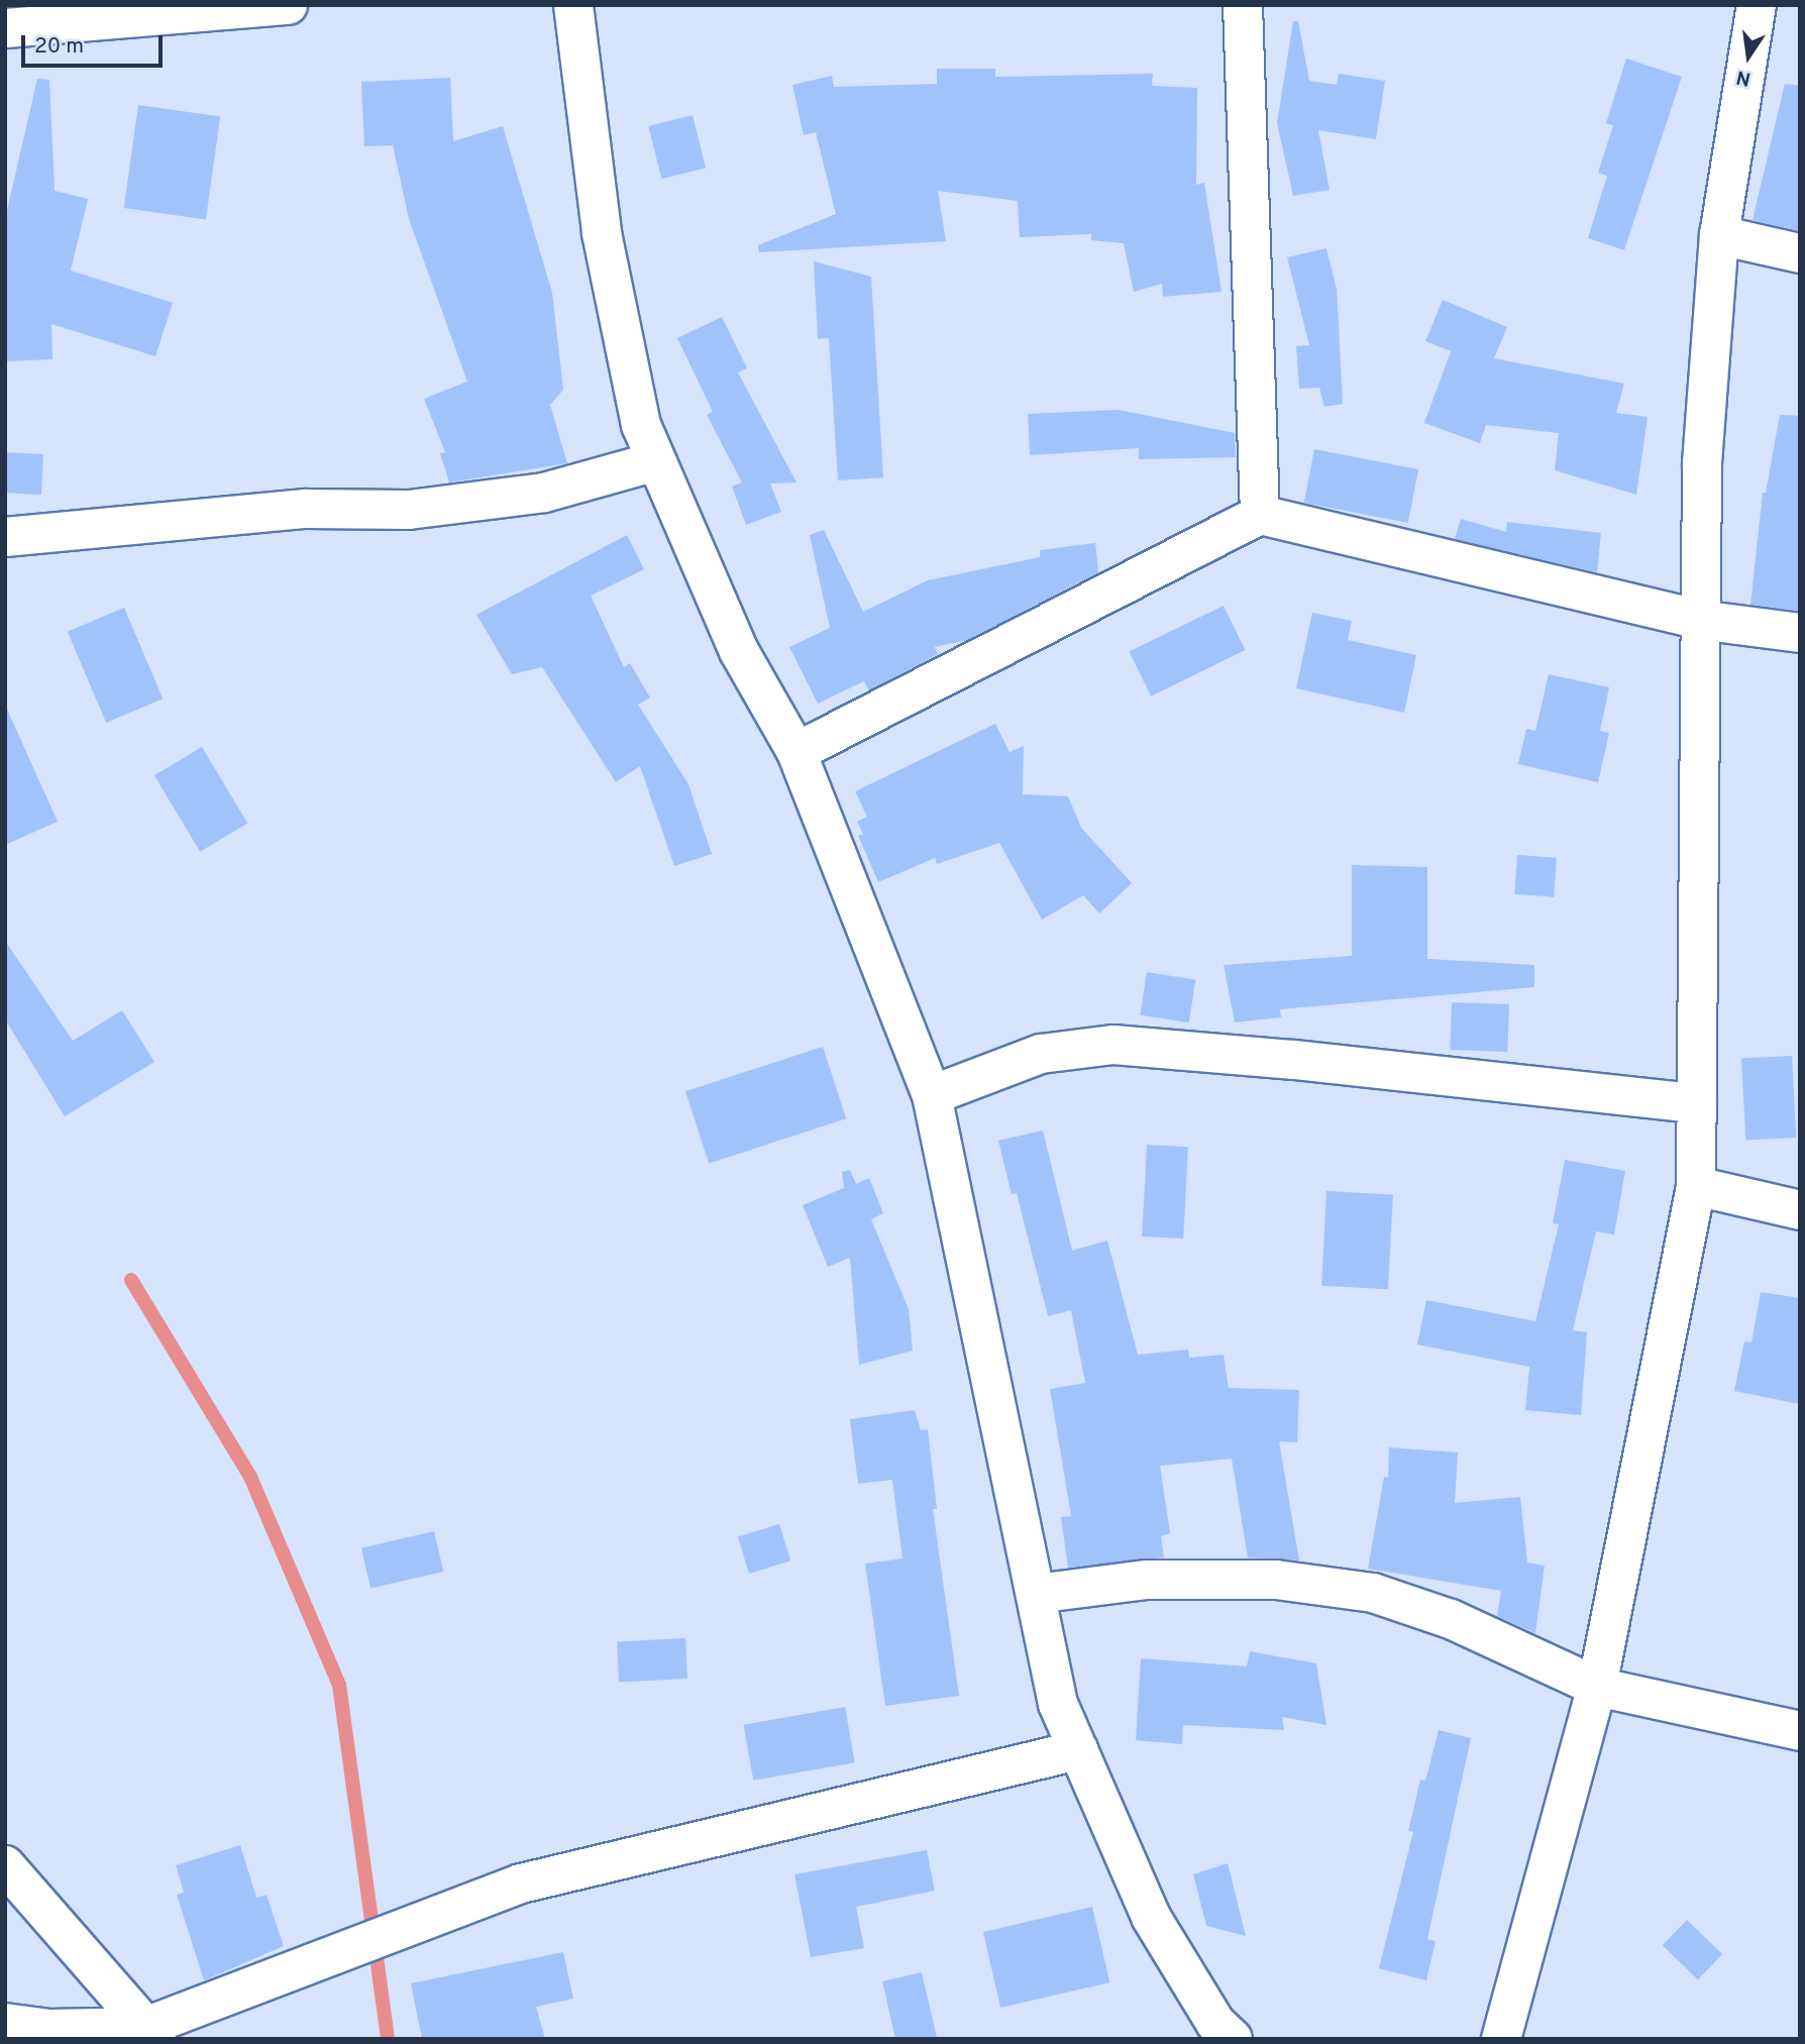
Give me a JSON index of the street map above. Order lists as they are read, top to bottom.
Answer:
{
  "scale_bar": "20 m",
  "north": "bottom"
}
